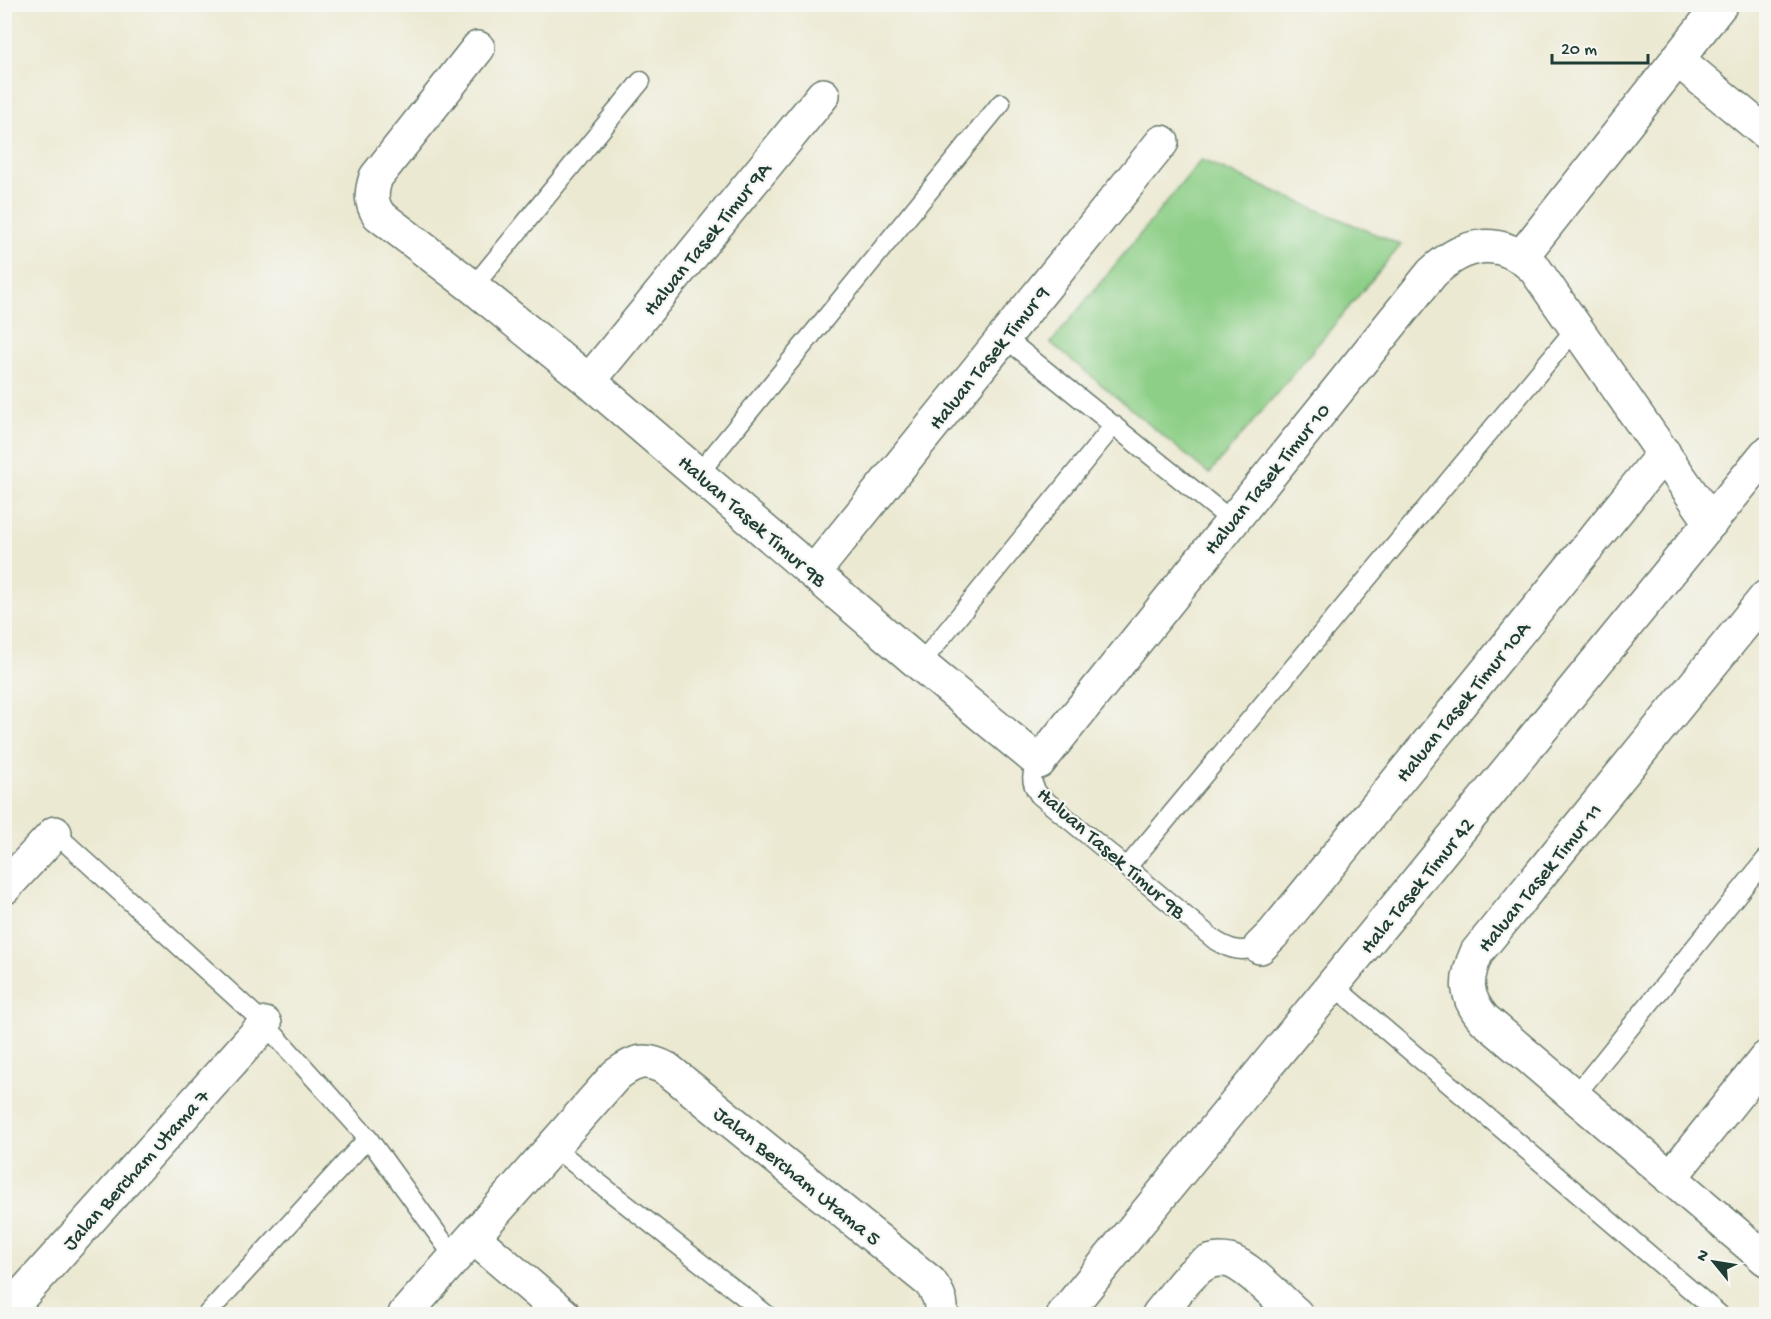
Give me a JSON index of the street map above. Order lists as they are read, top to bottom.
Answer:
{
  "streets": {
    "street": [
      "Haluan Tasek Timur 9A",
      "Haluan Tasek Timur 9",
      "Haluan Tasek Timur 10",
      "Haluan Tasek Timur 9B",
      "Haluan Tasek Timur 10A",
      "Haluan Tasek Timur 11",
      "Hala Tasek Timur 42",
      "Jalan Bercham Utama 7",
      "Jalan Bercham Utama 5"
    ]
  },
  "crossings": [
    ["Haluan Tasek Timur 9A", "Haluan Tasek Timur 9B"],
    ["Haluan Tasek Timur 9", "Haluan Tasek Timur 9B"],
    ["Haluan Tasek Timur 10", "Haluan Tasek Timur 9B"],
    ["Haluan Tasek Timur 9B", "Haluan Tasek Timur 10A"]
  ],
  "scale_bar": "20 m",
  "north": "top left"
}
